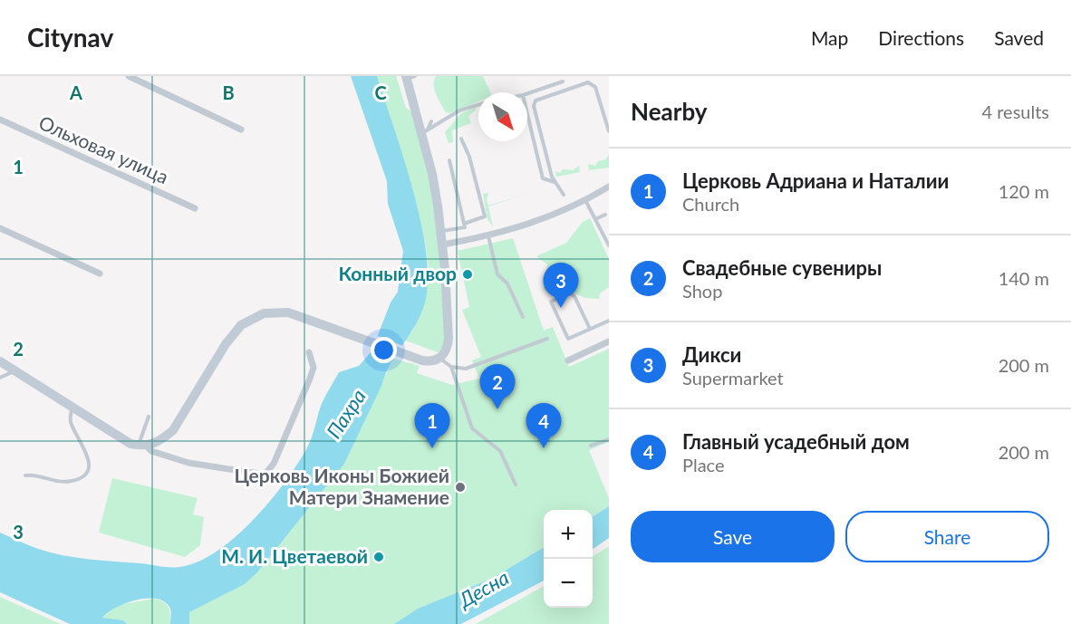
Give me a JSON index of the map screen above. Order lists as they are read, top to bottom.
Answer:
{
  "streets": {
    "street": ["Ольховая улица"]
  },
  "water": ["Пахра", "Десна"],
  "places": ["Конный двор", "Церковь Иконы Божией Матери Знамение", "М. И. Цветаевой"],
  "north": "bottom right",
  "page": {
    "header": "Citynav",
    "nav": ["Map", "Directions", "Saved"],
    "heading": ["Nearby", "4 results"],
    "list": [
      {
        "mark": "1",
        "name": "Церковь Адриана и Наталии",
        "note": "Church",
        "value": "120 m"
      },
      {
        "mark": "2",
        "name": "Свадебные сувениры",
        "note": "Shop",
        "value": "140 m"
      },
      {
        "mark": "3",
        "name": "Дикси",
        "note": "Supermarket",
        "value": "200 m"
      },
      {
        "mark": "4",
        "name": "Главный усадебный дом",
        "note": "Place",
        "value": "200 m"
      }
    ],
    "pins": [
      "3",
      "2",
      "1",
      "4"
    ],
    "buttons": ["Save", "Share"],
    "map_buttons": ["+", "−"]
  },
  "grid": {
    "columns": ["A", "B", "C"],
    "rows": ["1", "2", "3"]
  }
}
